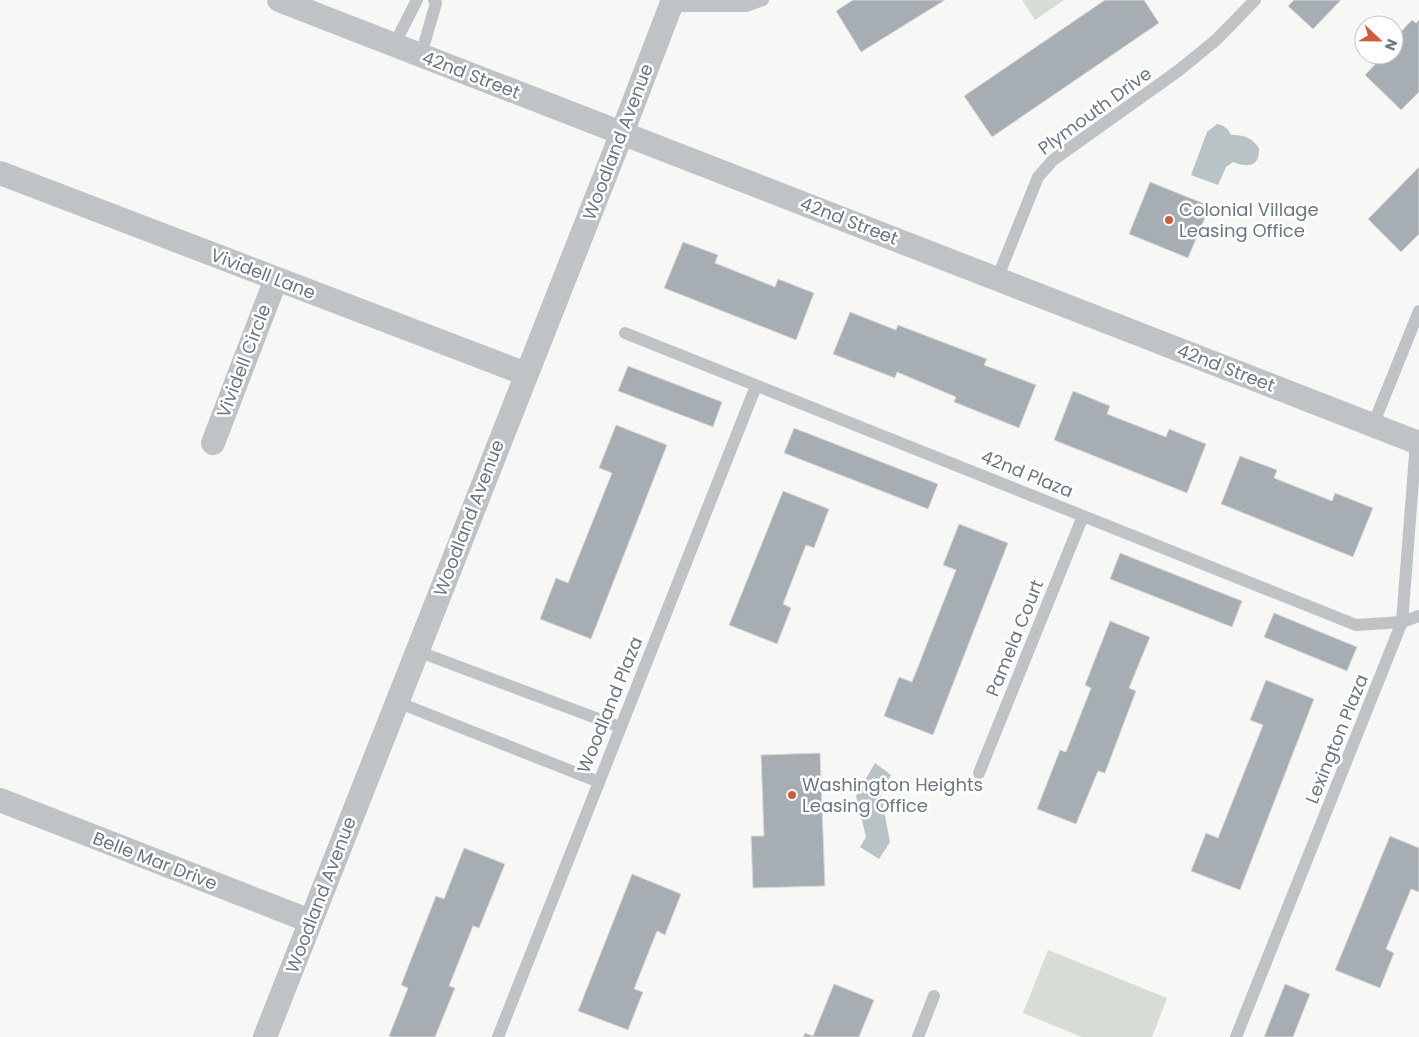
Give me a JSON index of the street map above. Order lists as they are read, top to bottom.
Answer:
{
  "streets": {
    "street": [
      "42nd Street",
      "Woodland Avenue",
      "Vividell Lane",
      "Vividell Circle",
      "Belle Mar Drive"
    ],
    "lane": [
      "Plymouth Drive",
      "42nd Plaza",
      "Pamela Court",
      "Woodland Plaza",
      "Lexington Plaza"
    ]
  },
  "crossings": [
    ["42nd Street", "Plymouth Drive"],
    ["42nd Street", "Woodland Avenue"],
    ["42nd Street", "Lexington Plaza"],
    ["Woodland Avenue", "Vividell Lane"],
    ["Woodland Avenue", "Belle Mar Drive"],
    ["Vividell Lane", "Vividell Circle"],
    ["42nd Plaza", "Pamela Court"],
    ["42nd Plaza", "Woodland Plaza"],
    ["42nd Plaza", "Lexington Plaza"]
  ],
  "places": ["Colonial Village Leasing Office", "Washington Heights Leasing Office"],
  "north": "right"
}
